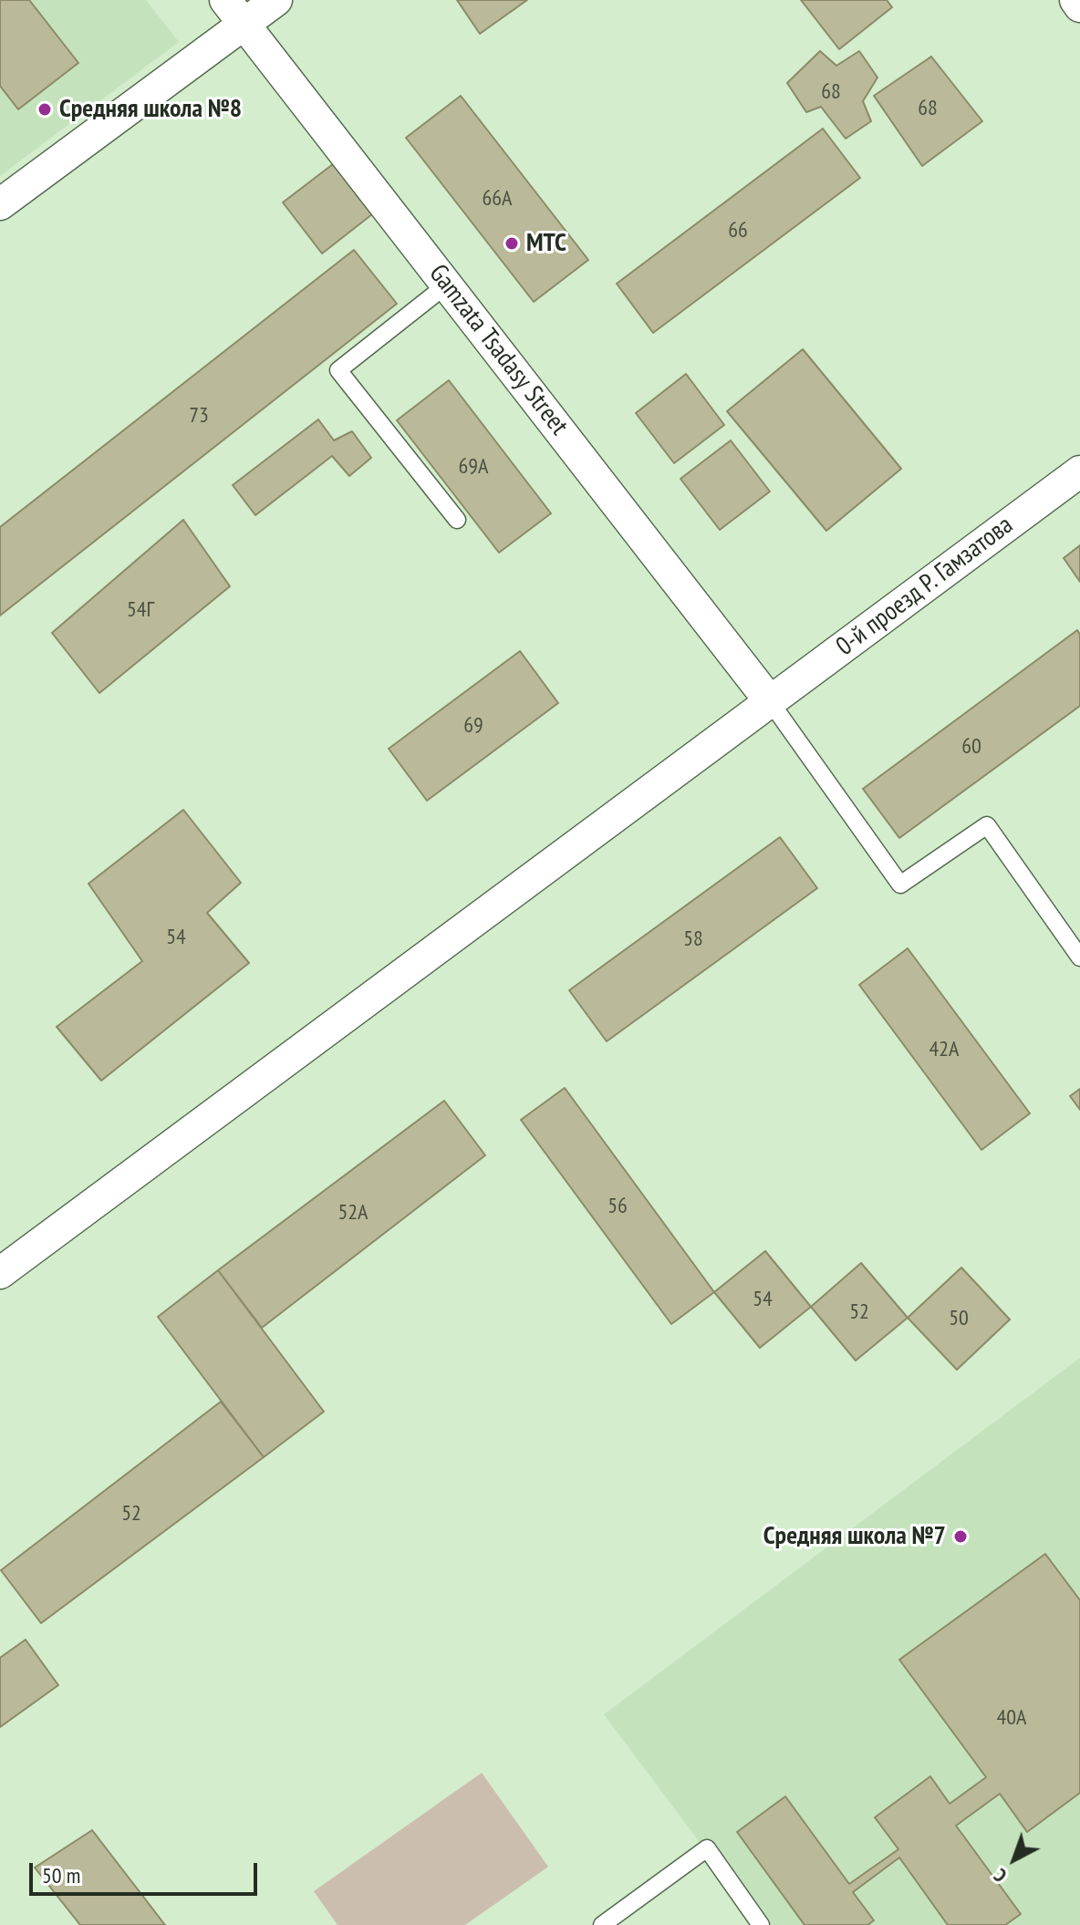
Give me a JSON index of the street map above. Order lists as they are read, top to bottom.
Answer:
{
  "streets": {
    "street": ["Gamzata Tsadasy Street", "0-й проезд Р. Гамзатова"]
  },
  "crossings": [
    ["Gamzata Tsadasy Street", "0-й проезд Р. Гамзатова"]
  ],
  "places": ["Средняя школа №8", "МТС", "Средняя школа №7"],
  "house_numbers": [
    "68",
    "68",
    "66А",
    "66",
    "73",
    "69А",
    "54Г",
    "69",
    "60",
    "54",
    "58",
    "42А",
    "56",
    "52А",
    "54",
    "52",
    "50",
    "52",
    "40А"
  ],
  "scale_bar": "50 m",
  "north": "bottom left"
}
